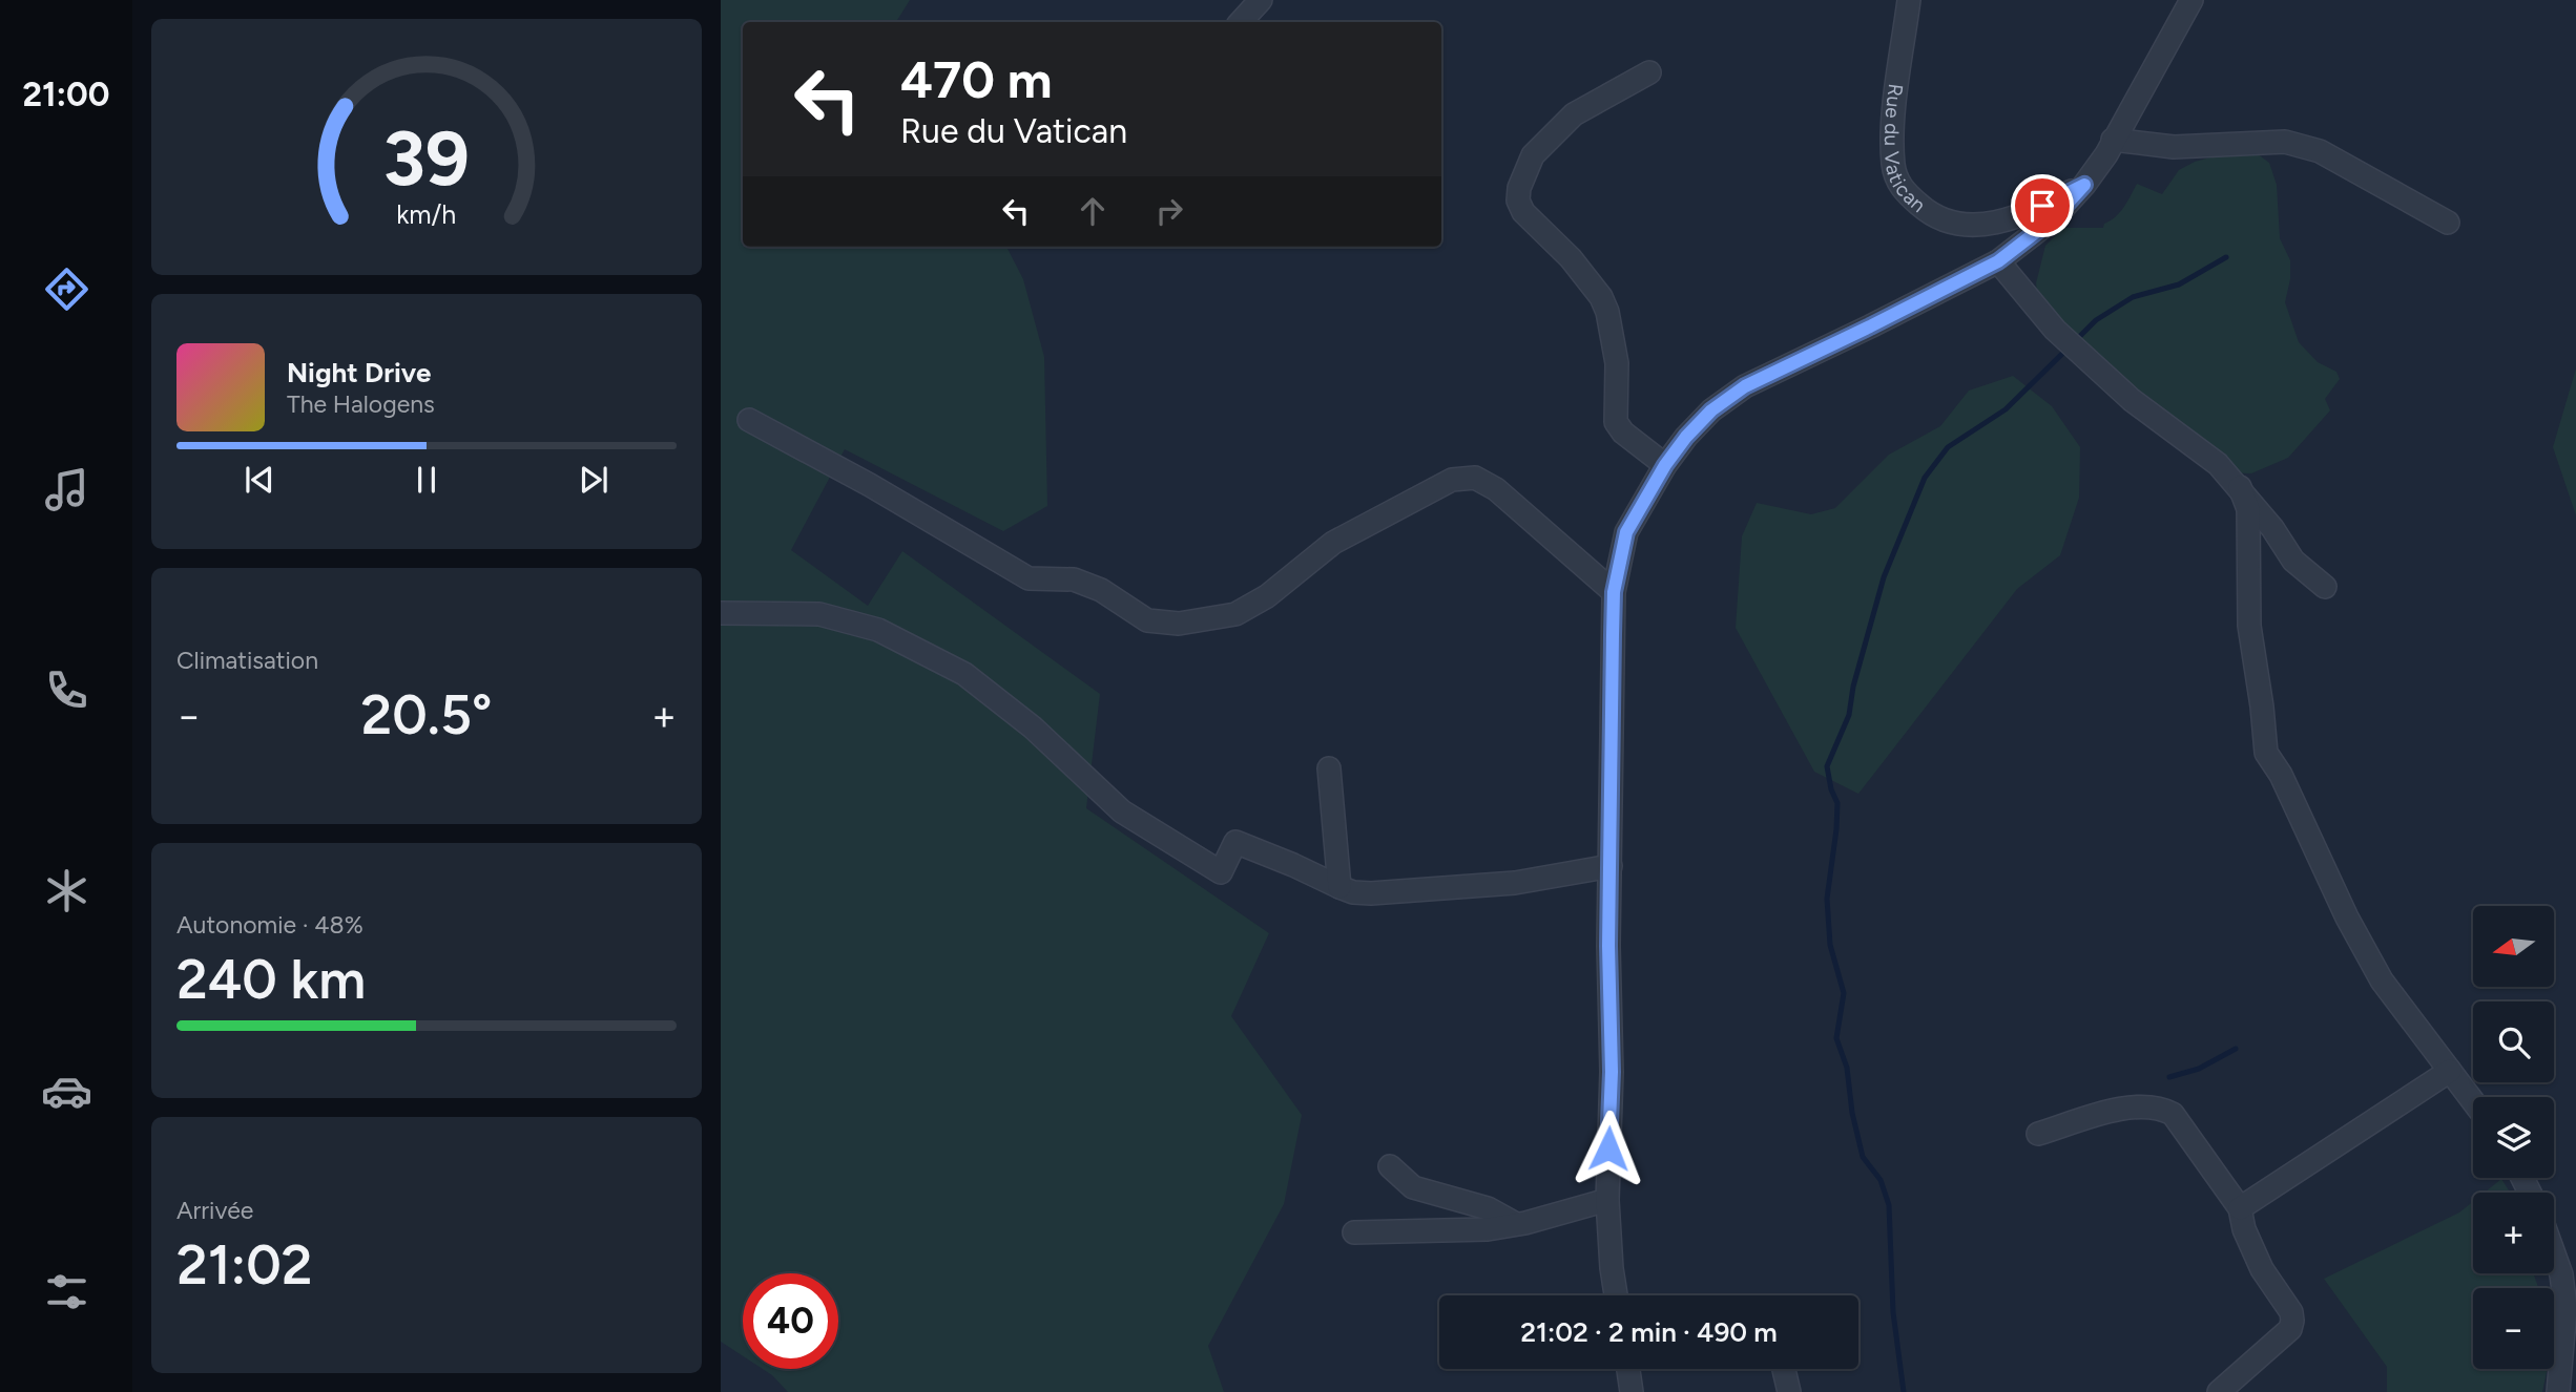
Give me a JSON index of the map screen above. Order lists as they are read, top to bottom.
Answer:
{
  "streets": {
    "street": ["Rue du Vatican"]
  },
  "north": "left",
  "page": {
    "tabs": "21:00",
    "turn": ["470 m", "Rue du Vatican"],
    "song": ["Night Drive", "The Halogens"],
    "tile": [
      "Climatisation",
      ["Autonomie · 48%", "240 km"],
      ["Arrivée", "21:02"]
    ],
    "heat": ["−", "20.5°", "+"],
    "map_buttons": ["+", "−"],
    "limit": "40",
    "trip": "21:02 · 2 min · 490 m",
    "gauge": ["39", "km/h"]
  }
}
